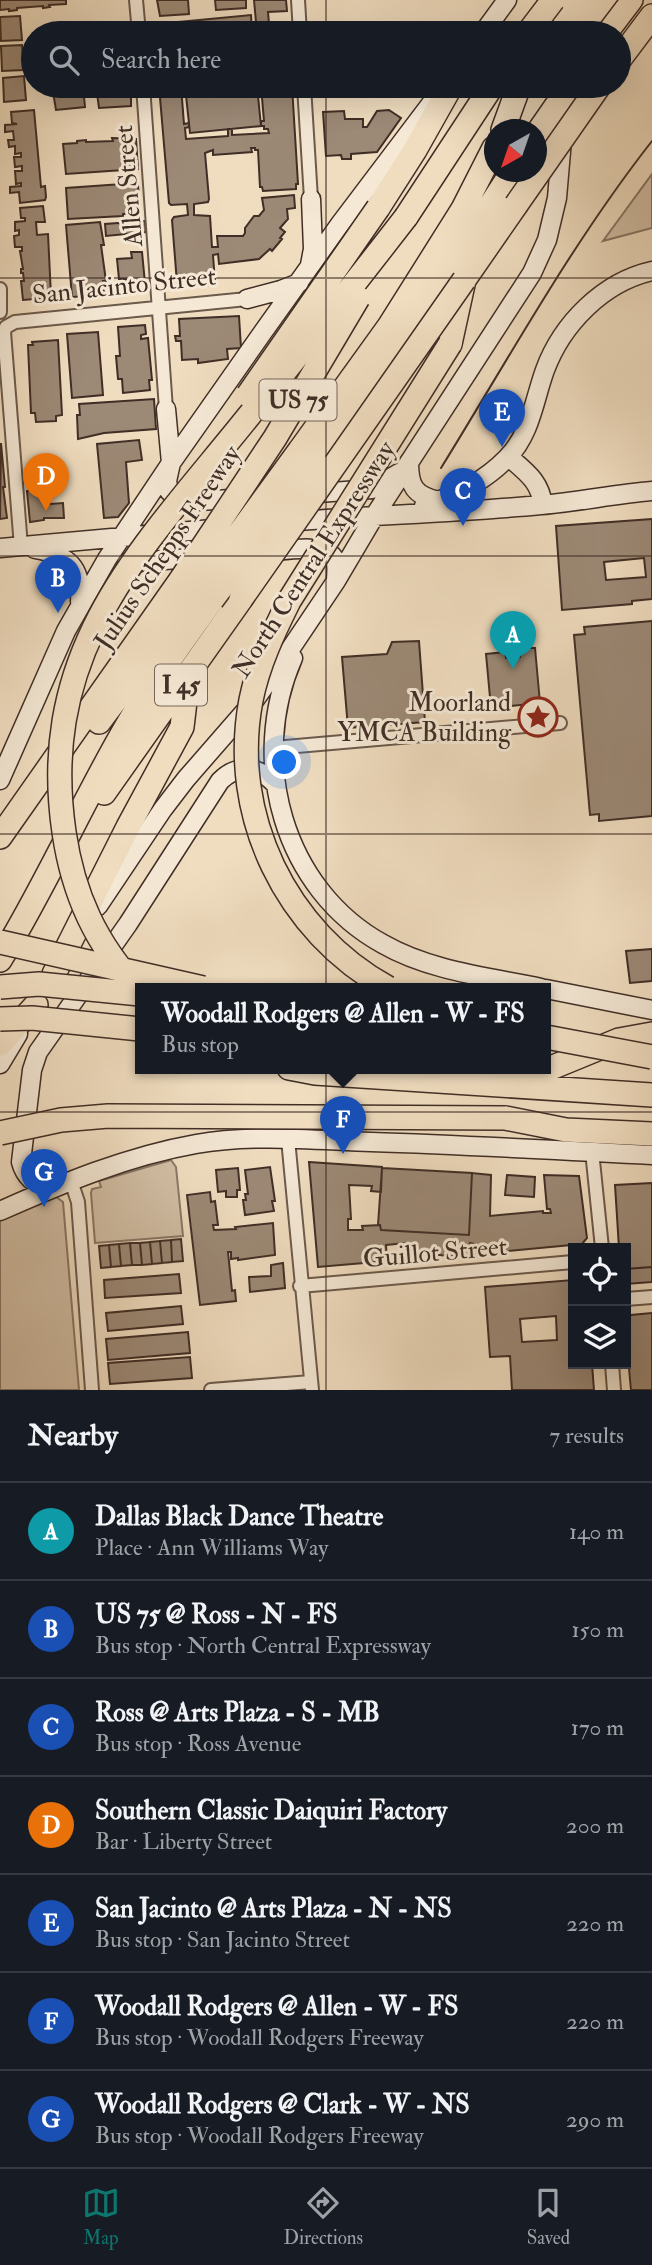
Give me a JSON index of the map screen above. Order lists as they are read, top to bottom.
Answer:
{
  "streets": {
    "highway": ["US 75", "Julius Schepps Freeway", "I 45"],
    "main road": ["North Central Expressway"],
    "street": ["Allen Street", "San Jacinto Street", "Guillot Street"]
  },
  "crossings": [
    ["Allen Street", "San Jacinto Street"]
  ],
  "places": {
    "place": ["Moorland YMCA Building"]
  },
  "north": "bottom left",
  "page": {
    "search": "Search here",
    "pins": [
      "E",
      "D",
      "C",
      "B",
      "A",
      "F",
      "G"
    ],
    "popup": ["Woodall Rodgers @ Allen - W - FS", "Bus stop"],
    "heading": ["Nearby", "7 results"],
    "list": [
      {
        "mark": "A",
        "name": "Dallas Black Dance Theatre",
        "note": "Place · Ann Williams Way",
        "value": "140 m"
      },
      {
        "mark": "B",
        "name": "US 75 @ Ross - N - FS",
        "note": "Bus stop · North Central Expressway",
        "value": "150 m"
      },
      {
        "mark": "C",
        "name": "Ross @ Arts Plaza - S - MB",
        "note": "Bus stop · Ross Avenue",
        "value": "170 m"
      },
      {
        "mark": "D",
        "name": "Southern Classic Daiquiri Factory",
        "note": "Bar · Liberty Street",
        "value": "200 m"
      },
      {
        "mark": "E",
        "name": "San Jacinto @ Arts Plaza - N - NS",
        "note": "Bus stop · San Jacinto Street",
        "value": "220 m"
      },
      {
        "mark": "F",
        "name": "Woodall Rodgers @ Allen - W - FS",
        "note": "Bus stop · Woodall Rodgers Freeway",
        "value": "220 m"
      },
      {
        "mark": "G",
        "name": "Woodall Rodgers @ Clark - W - NS",
        "note": "Bus stop · Woodall Rodgers Freeway",
        "value": "290 m"
      }
    ],
    "nav": ["Map", "Directions", "Saved"]
  }
}
